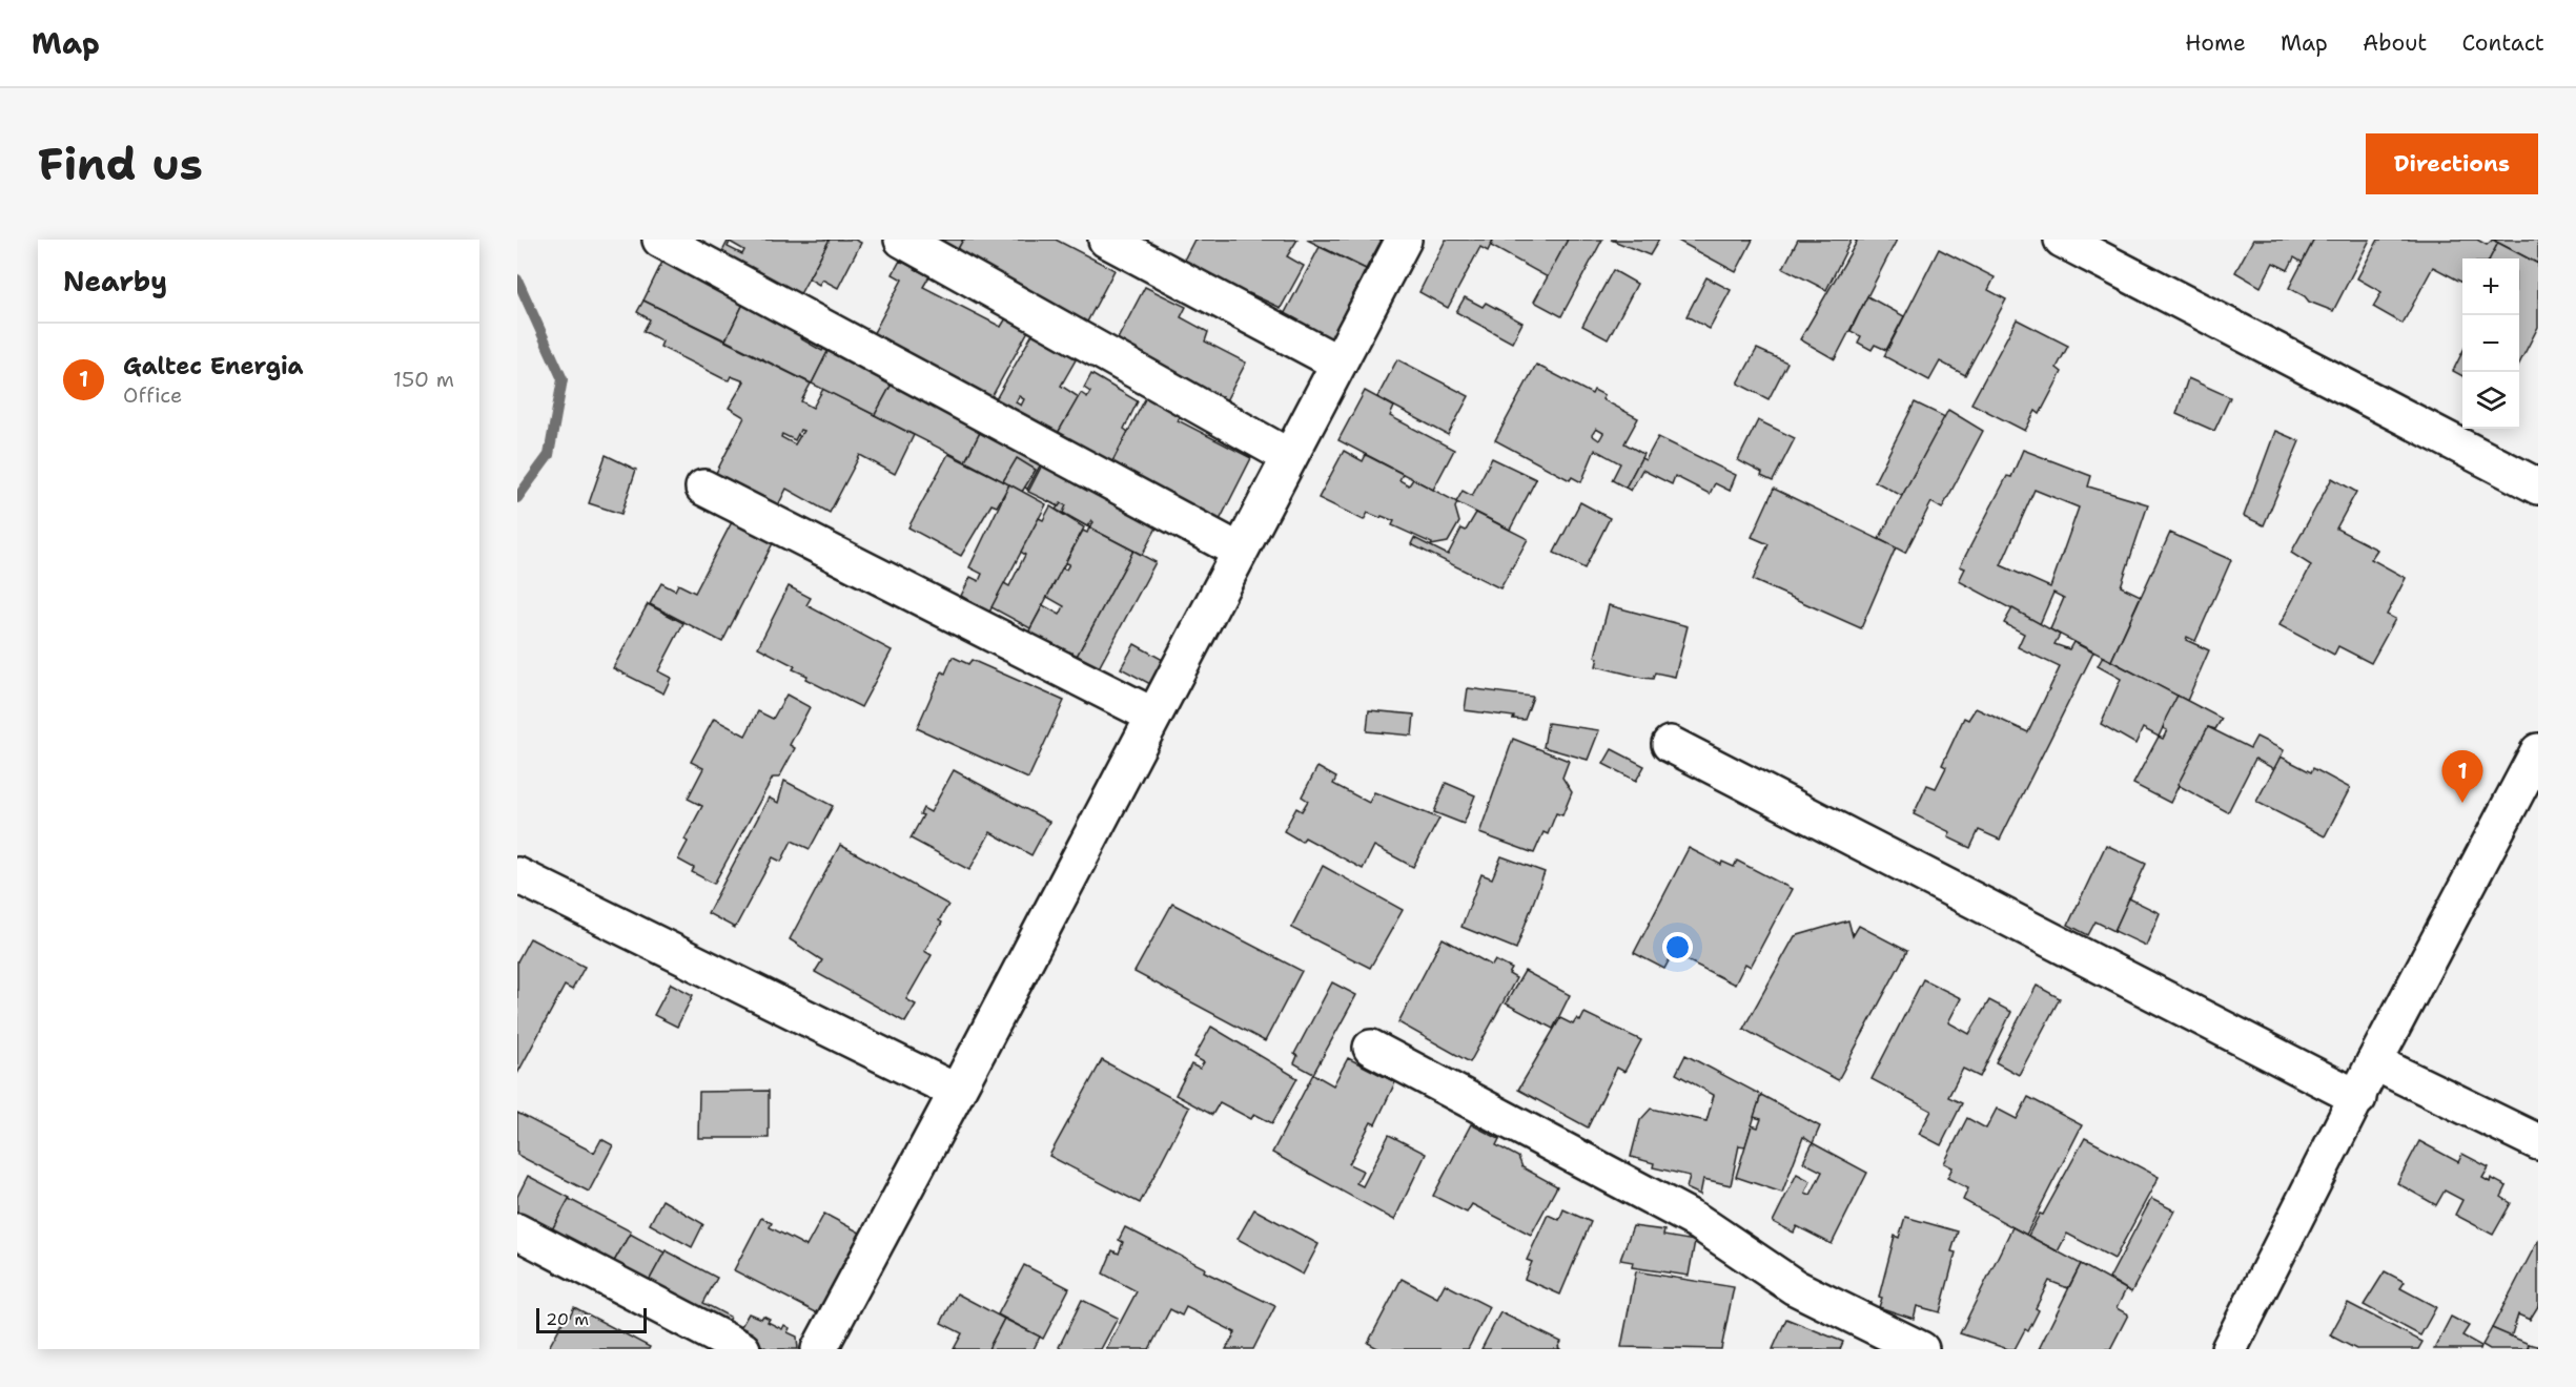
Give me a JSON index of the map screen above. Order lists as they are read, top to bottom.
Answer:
{
  "scale_bar": "20 m",
  "page": {
    "header": "Map",
    "nav": [
      "Home",
      "Map",
      "About",
      "Contact"
    ],
    "buttons": "Directions",
    "title": "Find us",
    "heading": "Nearby",
    "map_buttons": ["+", "−"],
    "list": [
      {
        "mark": "1",
        "name": "Galtec Energia",
        "note": "Office",
        "value": "150 m"
      }
    ],
    "pins": "1",
    "scale": "20 m"
  }
}
